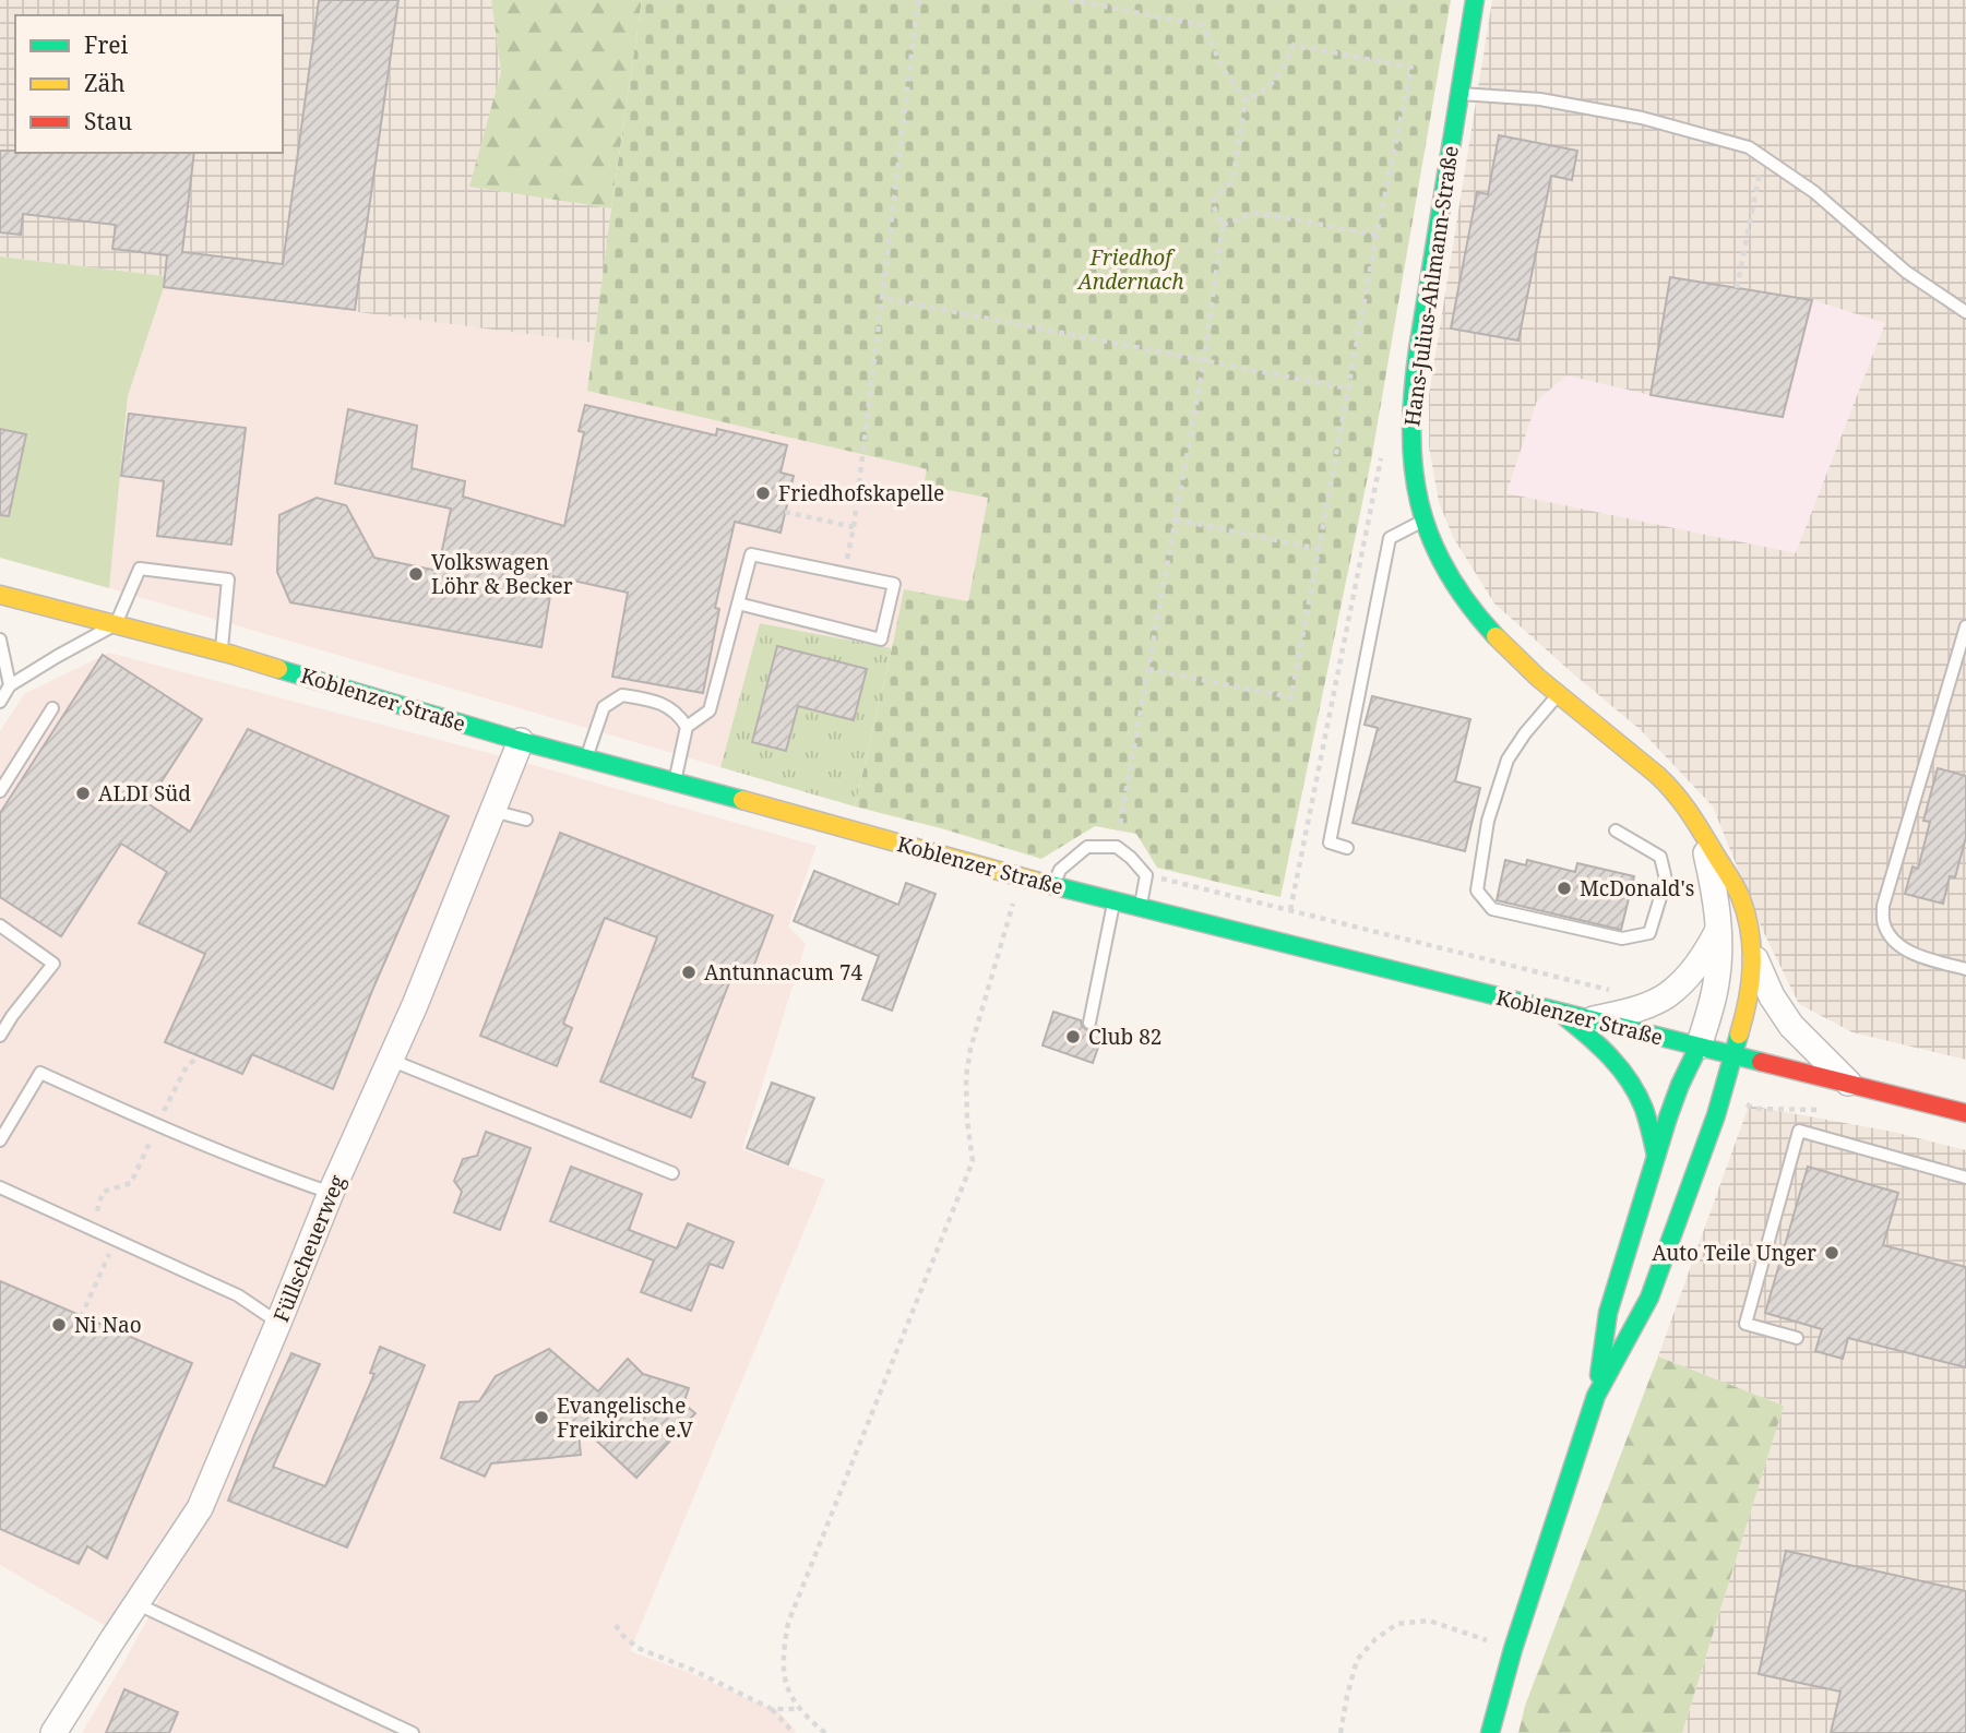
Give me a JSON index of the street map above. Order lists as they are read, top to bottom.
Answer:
{
  "streets": {
    "street": ["Hans-Julius-Ahlmann-Straße", "Koblenzer Straße", "Füllscheuerweg"]
  },
  "crossings": [
    ["Hans-Julius-Ahlmann-Straße", "Koblenzer Straße"],
    ["Koblenzer Straße", "Füllscheuerweg"]
  ],
  "parks": ["Friedhof Andernach"],
  "places": [
    "Friedhofskapelle",
    "Volkswagen Löhr & Becker",
    "ALDI Süd",
    "McDonald's",
    "Antunnacum 74",
    "Club 82",
    "Auto Teile Unger",
    "Ni Nao",
    "Evangelische Freikirche e.V"
  ],
  "legend": ["Frei", "Zäh", "Stau"]
}
